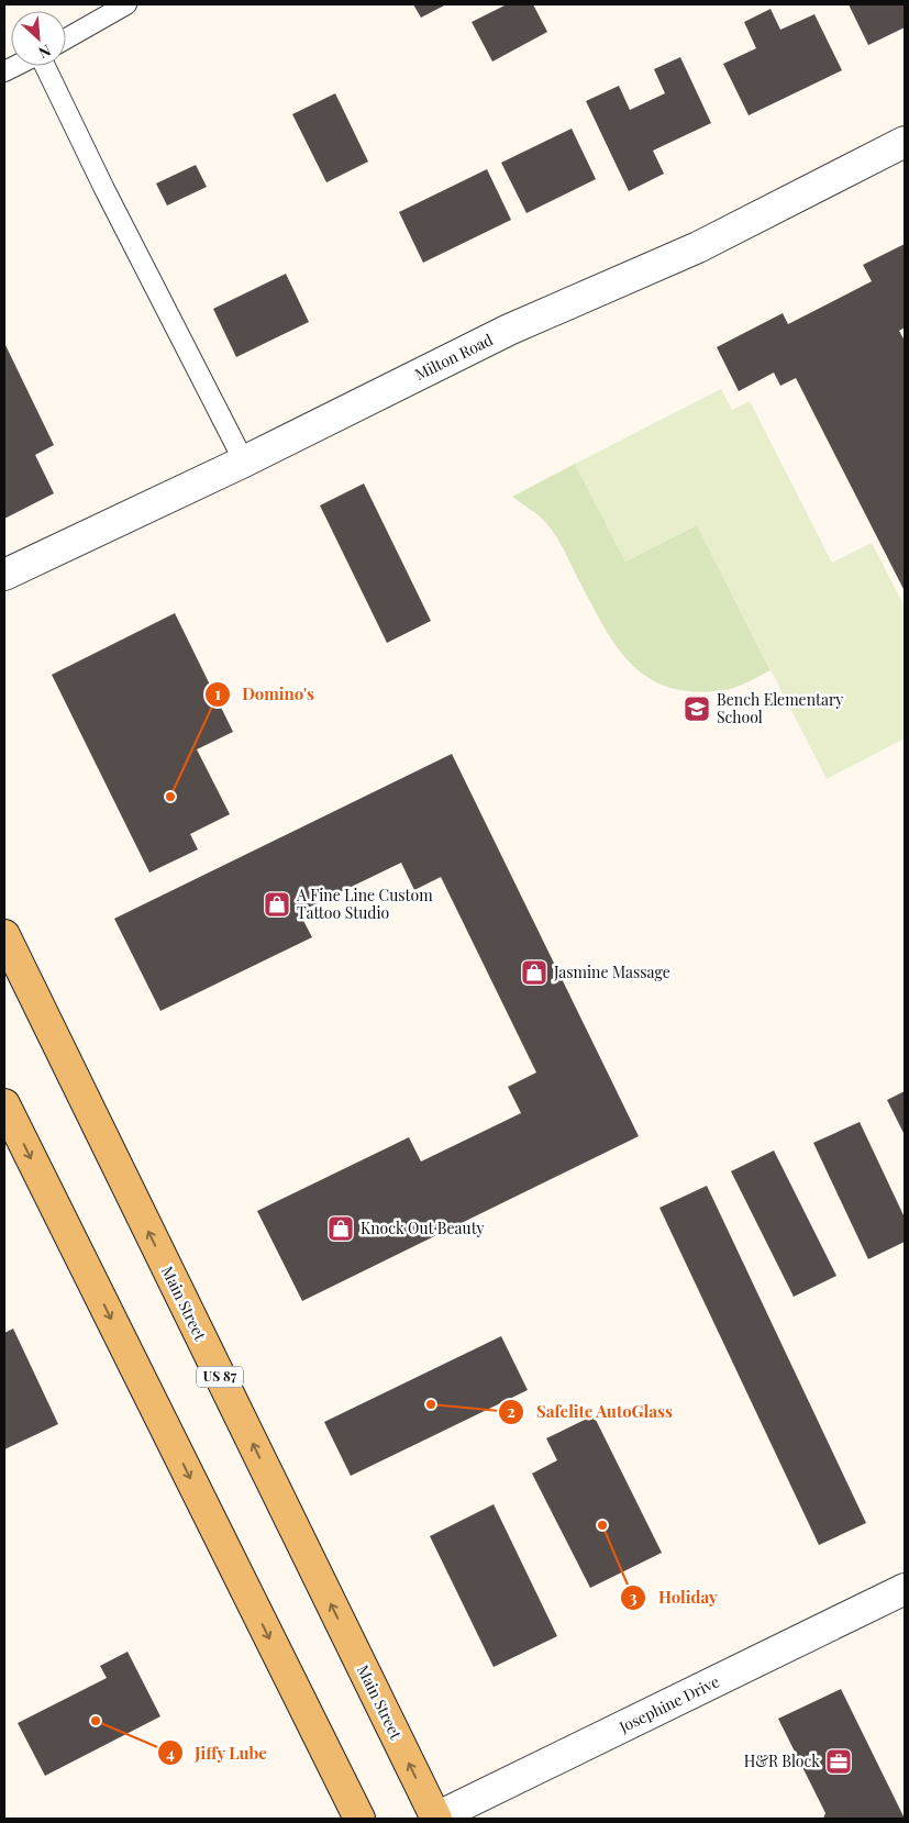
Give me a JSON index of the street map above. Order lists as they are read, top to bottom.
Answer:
{
  "streets": {
    "main road": ["Main Street", "US 87"],
    "street": ["Milton Road", "Josephine Drive"]
  },
  "crossings": [
    ["Main Street", "Josephine Drive"]
  ],
  "places": {
    "school or university": ["Bench Elementary School"],
    "other": [
      "Domino's",
      "Safelite AutoGlass",
      "Holiday",
      "Jiffy Lube"
    ],
    "shop": ["A Fine Line Custom Tattoo Studio", "Jasmine Massage", "Knock Out Beauty"],
    "office": ["H&R Block"]
  },
  "north": "bottom right"
}
